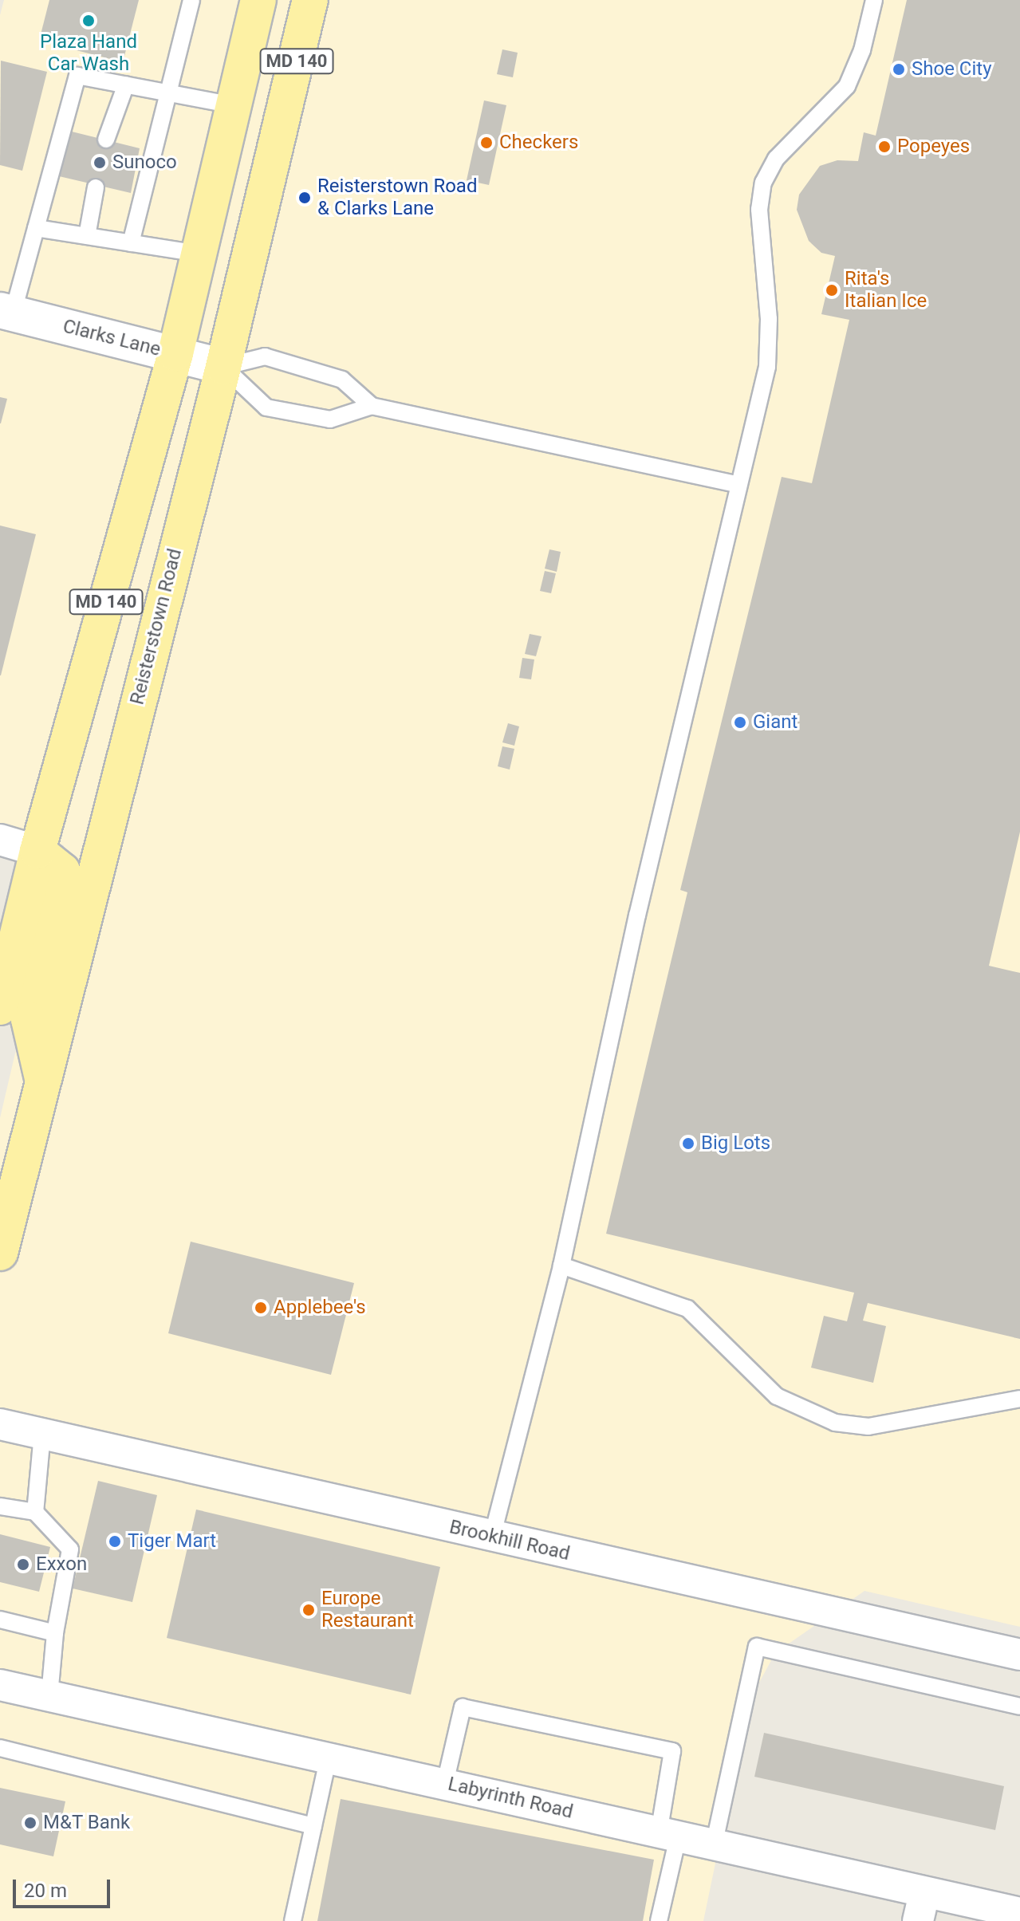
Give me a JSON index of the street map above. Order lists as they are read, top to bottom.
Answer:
{
  "streets": {
    "main road": ["MD 140", "Reisterstown Road"],
    "street": ["Clarks Lane", "Brookhill Road", "Labyrinth Road"]
  },
  "crossings": [
    ["MD 140", "Clarks Lane"],
    ["Clarks Lane", "Reisterstown Road"]
  ],
  "places": [
    "Plaza Hand Car Wash",
    "Shoe City",
    "Checkers",
    "Popeyes",
    "Sunoco",
    "Reisterstown Road & Clarks Lane",
    "Rita's Italian Ice",
    "Giant",
    "Big Lots",
    "Applebee's",
    "Tiger Mart",
    "Exxon",
    "Europe Restaurant",
    "M&T Bank"
  ],
  "scale_bar": "20 m"
}
